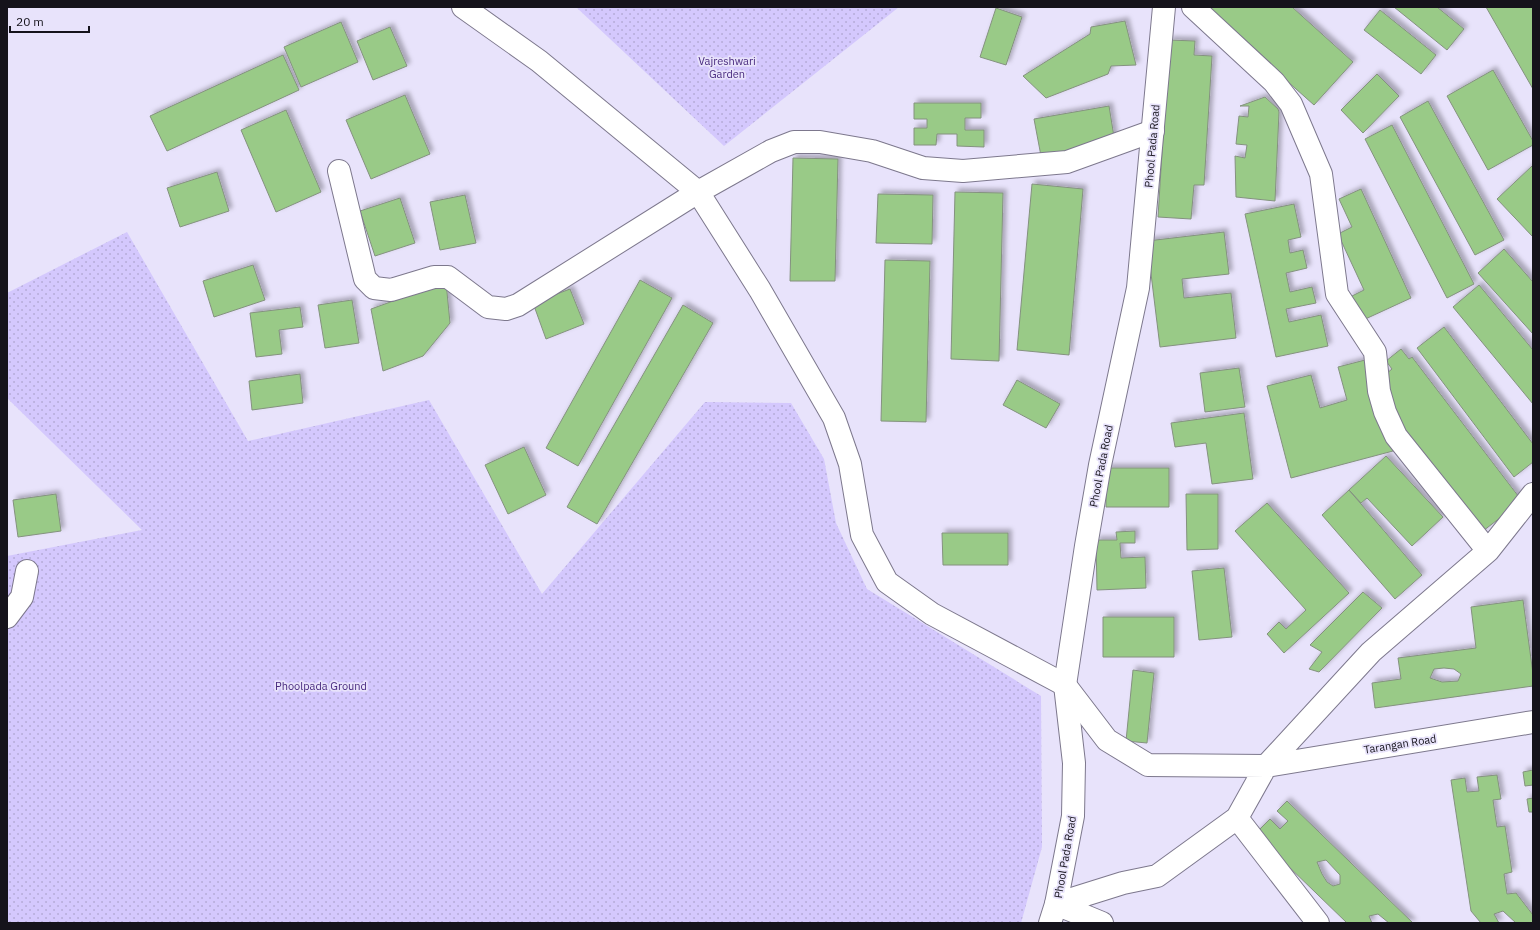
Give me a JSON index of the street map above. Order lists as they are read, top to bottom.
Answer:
{
  "streets": {
    "street": ["Phool Pada Road", "Tarangan Road"]
  },
  "crossings": [
    ["Phool Pada Road", "Tarangan Road"]
  ],
  "parks": ["Vajreshwari Garden", "Phoolpada Ground"],
  "scale_bar": "20 m"
}
